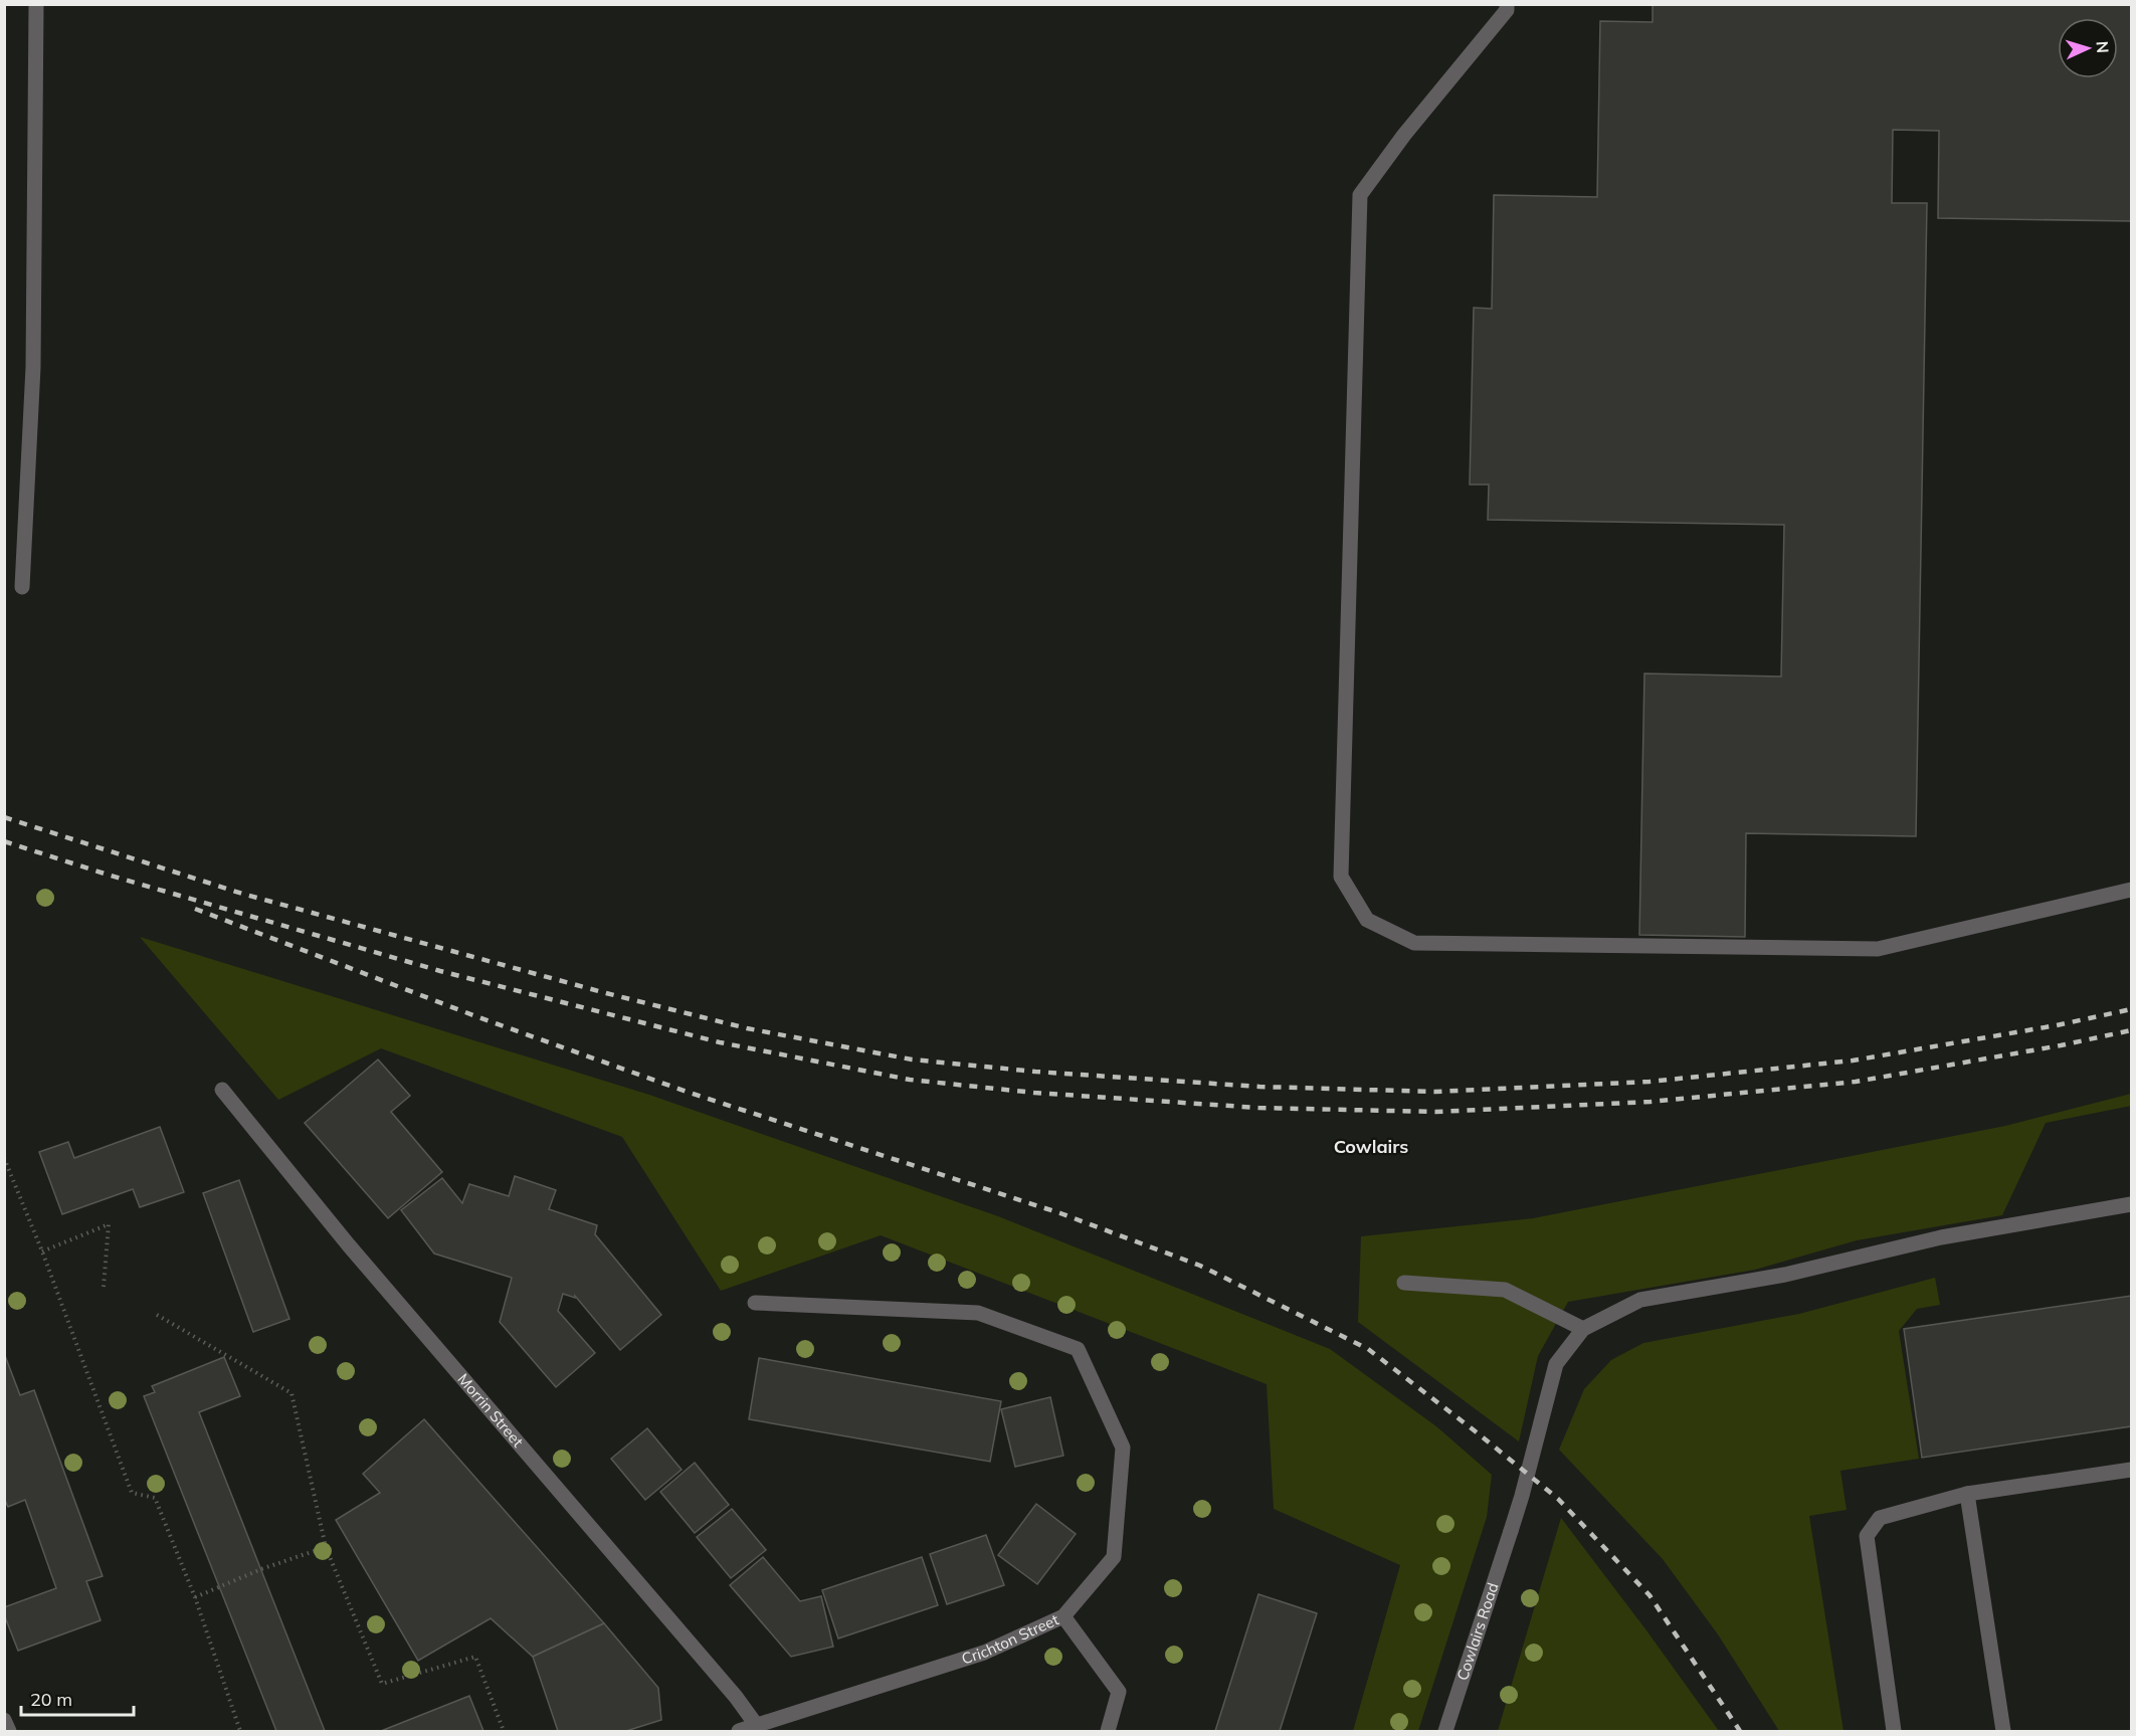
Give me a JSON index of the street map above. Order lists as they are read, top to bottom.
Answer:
{
  "streets": {
    "street": ["Morrin Street", "Cowlairs Road", "Crichton Street"]
  },
  "crossings": [
    ["Morrin Street", "Crichton Street"]
  ],
  "districts": ["Cowlairs"],
  "scale_bar": "20 m",
  "north": "right"
}
